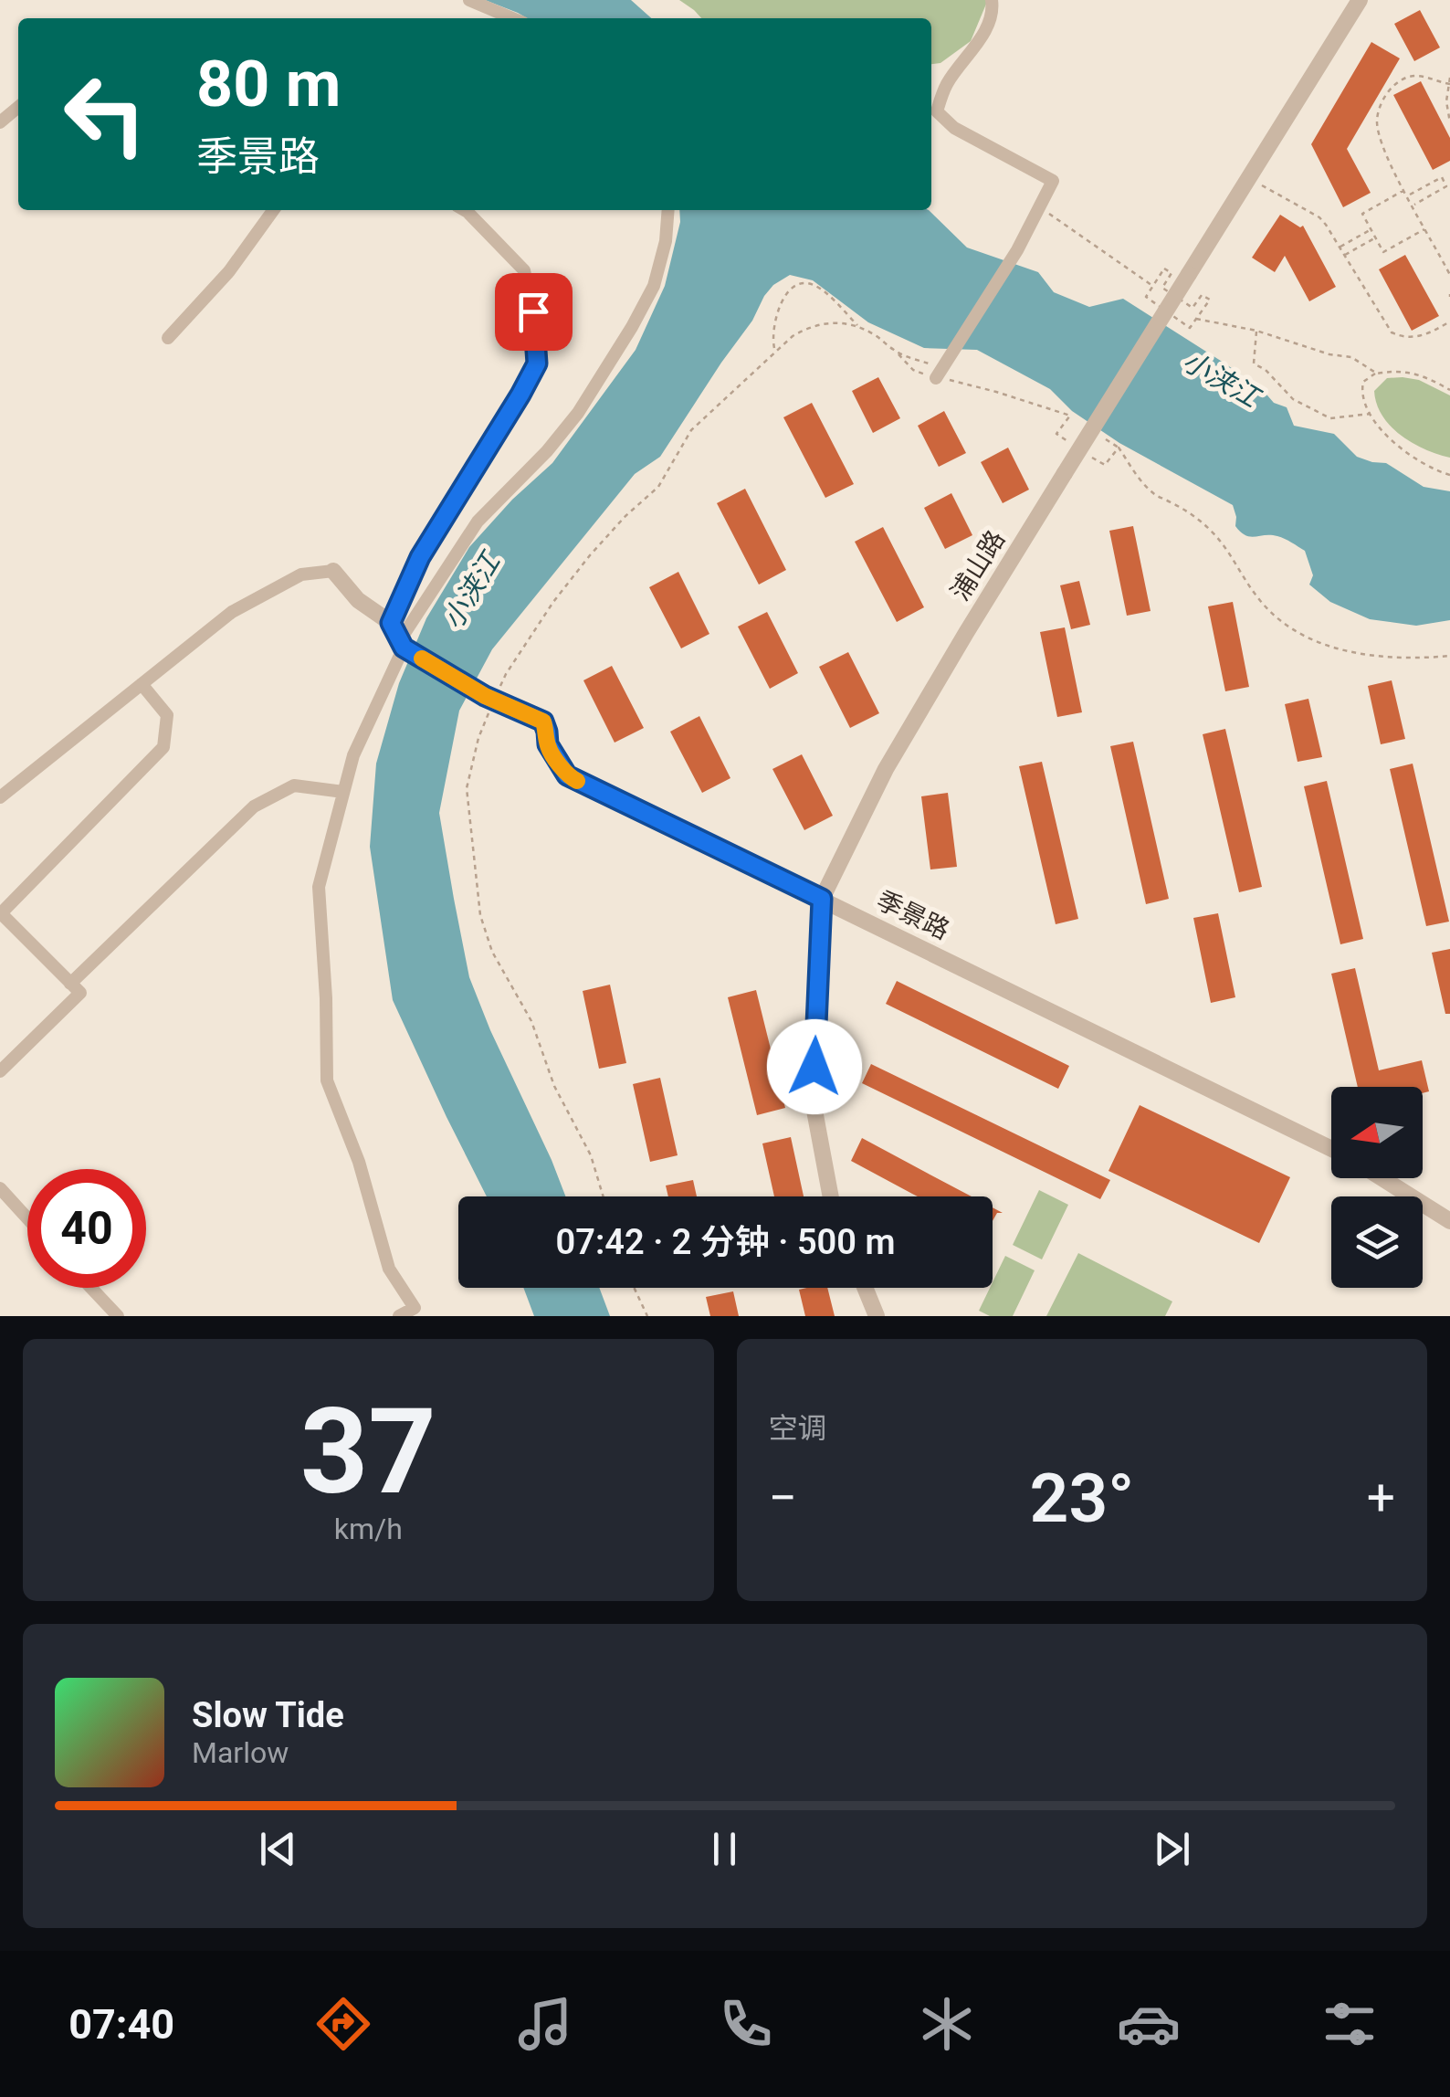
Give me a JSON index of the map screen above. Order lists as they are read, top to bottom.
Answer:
{
  "streets": {
    "street": ["浦山路", "季景路"]
  },
  "crossings": [
    ["浦山路", "季景路"]
  ],
  "water": ["小浃江"],
  "north": "left",
  "page": {
    "turn": ["80 m", "季景路"],
    "limit": "40",
    "trip": "07:42 · 2 分钟 · 500 m",
    "tile": [
      ["37", "km/h"],
      "空调"
    ],
    "heat": ["−", "23°", "+"],
    "song": ["Slow Tide", "Marlow"],
    "tabs": "07:40"
  }
}
